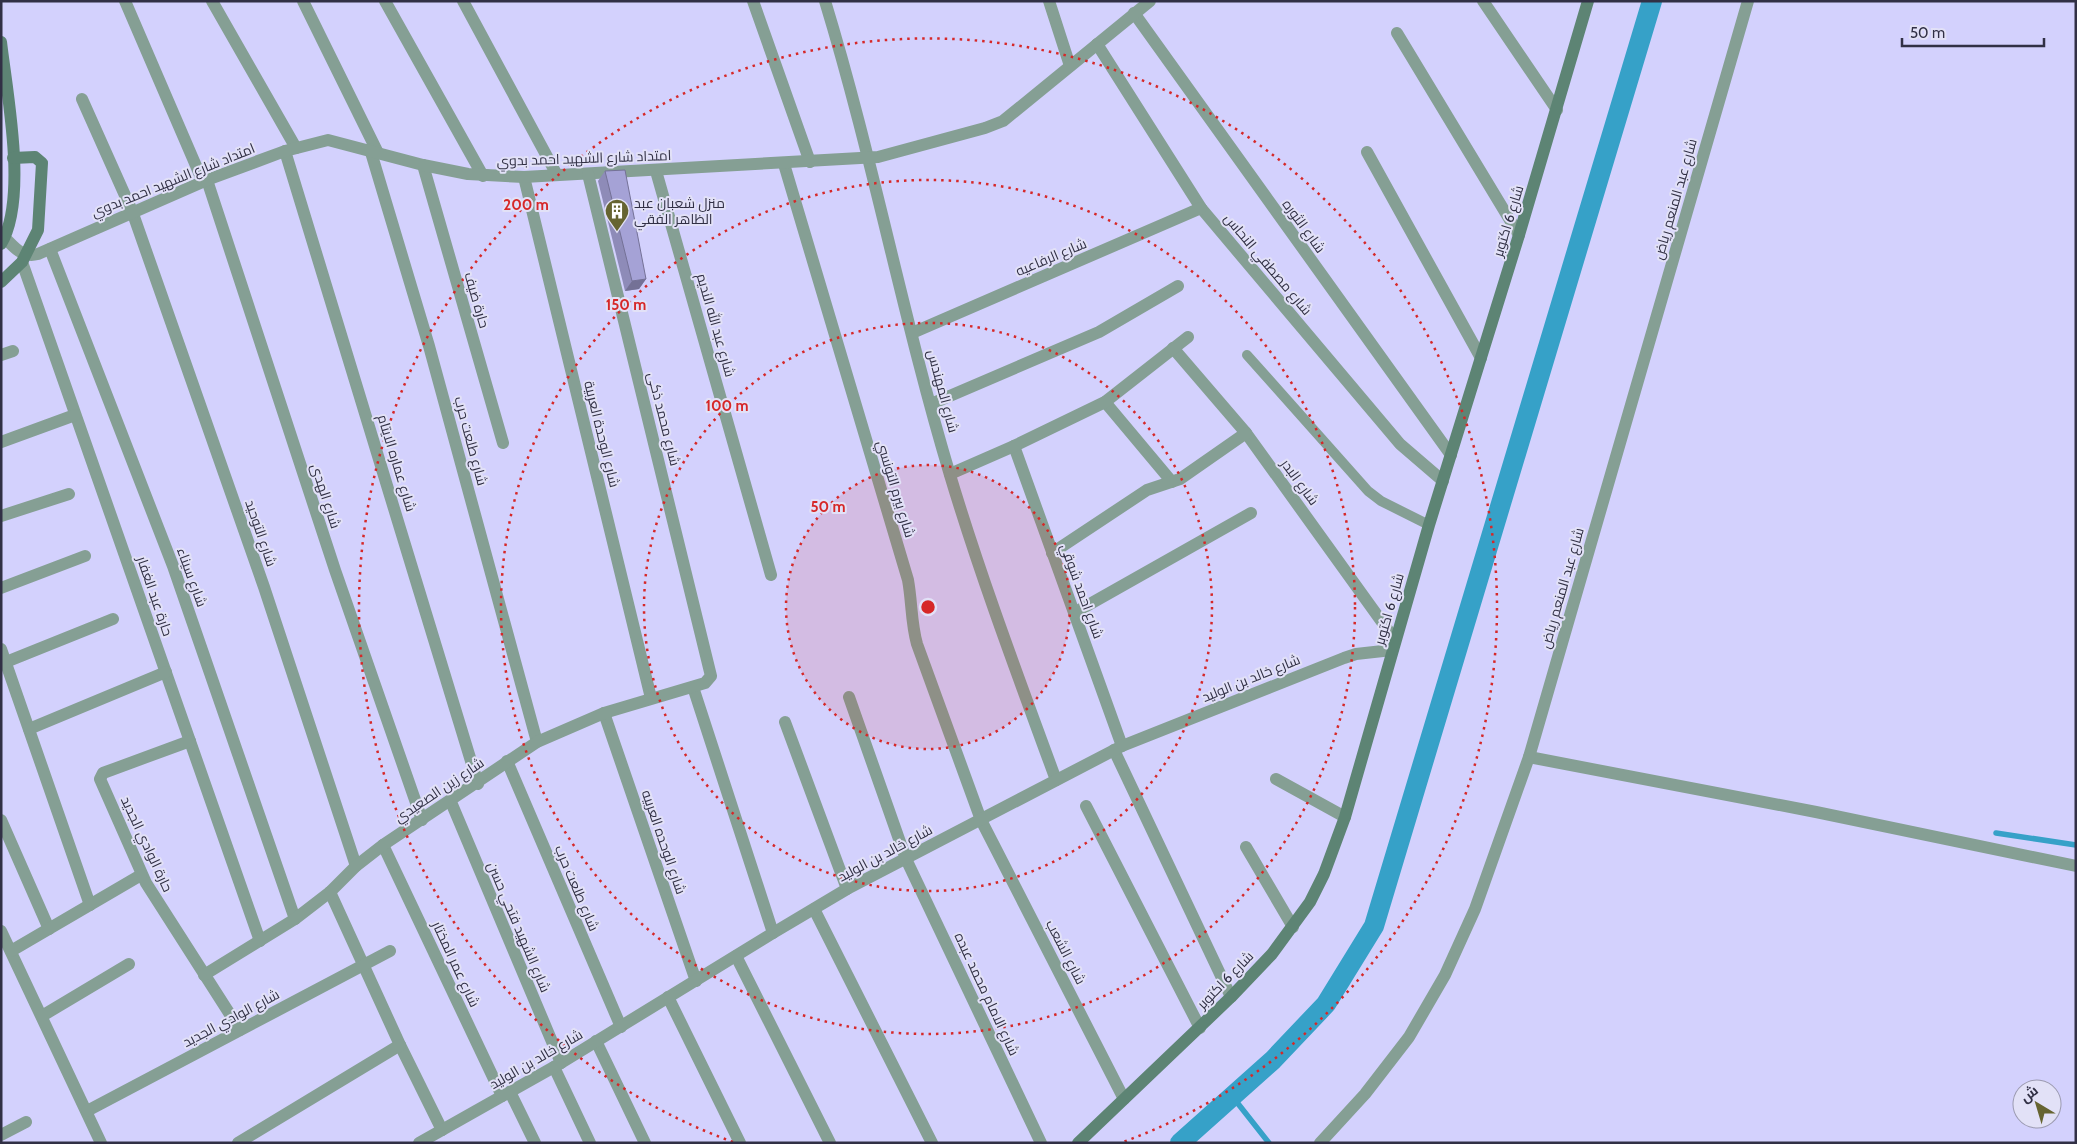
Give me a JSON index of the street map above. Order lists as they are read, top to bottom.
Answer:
{
  "streets": {
    "main road": ["شارع 6 اكتوبر"],
    "street": [
      "امتداد شارع الشهيد احمد بدوي",
      "شارع عبد المنعم رياض",
      "شارع الثوره",
      "شارع الرفاعيه",
      "شارع مصطفي النحاس",
      "حارة ضيف",
      "شارع عبد الله النديم",
      "شارع المهندس",
      "شارع محمد ذكى",
      "شارع الوحدة العربية",
      "شارع طلعت حرب",
      "شارع عماره الايتام",
      "شارع البدر",
      "شارع بيرم التونسي",
      "شارع الهدى",
      "شارع التوحيد",
      "شارع سيناء",
      "شارع احمد شوقي",
      "حارة عبد الغفار",
      "شارع خالد بن الوليد",
      "شارع زين الصعيدي",
      "شارع الوحده العربيه",
      "حارة الوادي الجديد",
      "شارع الشهيد فتحي حسن",
      "شارع الشعب",
      "شارع عمر المختار",
      "شارع الامام محمد عبده",
      "شارع الوادي الجديد"
    ]
  },
  "crossings": [
    ["امتداد شارع الشهيد احمد بدوي", "شارع الثوره"],
    ["امتداد شارع الشهيد احمد بدوي", "شارع مصطفي النحاس"],
    ["امتداد شارع الشهيد احمد بدوي", "حارة ضيف"],
    ["امتداد شارع الشهيد احمد بدوي", "شارع عبد الله النديم"],
    ["امتداد شارع الشهيد احمد بدوي", "شارع المهندس"],
    ["امتداد شارع الشهيد احمد بدوي", "شارع محمد ذكى"],
    ["امتداد شارع الشهيد احمد بدوي", "شارع الوحدة العربية"],
    ["امتداد شارع الشهيد احمد بدوي", "شارع طلعت حرب"],
    ["امتداد شارع الشهيد احمد بدوي", "شارع عماره الايتام"],
    ["امتداد شارع الشهيد احمد بدوي", "شارع بيرم التونسي"],
    ["امتداد شارع الشهيد احمد بدوي", "شارع الهدى"],
    ["امتداد شارع الشهيد احمد بدوي", "شارع التوحيد"],
    ["امتداد شارع الشهيد احمد بدوي", "شارع سيناء"],
    ["امتداد شارع الشهيد احمد بدوي", "حارة عبد الغفار"],
    ["شارع 6 اكتوبر", "شارع الثوره"],
    ["شارع 6 اكتوبر", "شارع مصطفي النحاس"],
    ["شارع 6 اكتوبر", "شارع البدر"],
    ["شارع 6 اكتوبر", "شارع احمد شوقي"],
    ["شارع 6 اكتوبر", "شارع خالد بن الوليد"],
    ["شارع 6 اكتوبر", "شارع الشعب"],
    ["شارع الرفاعيه", "شارع مصطفي النحاس"],
    ["شارع الرفاعيه", "شارع المهندس"],
    ["شارع المهندس", "شارع خالد بن الوليد"],
    ["شارع محمد ذكى", "شارع زين الصعيدي"],
    ["شارع الوحدة العربية", "شارع زين الصعيدي"],
    ["شارع طلعت حرب", "شارع خالد بن الوليد"],
    ["شارع طلعت حرب", "شارع زين الصعيدي"],
    ["شارع عماره الايتام", "شارع زين الصعيدي"],
    ["شارع البدر", "شارع خالد بن الوليد"],
    ["شارع بيرم التونسي", "شارع خالد بن الوليد"],
    ["شارع بيرم التونسي", "شارع الشعب"],
    ["شارع الهدى", "شارع زين الصعيدي"],
    ["شارع التوحيد", "شارع زين الصعيدي"],
    ["شارع سيناء", "شارع زين الصعيدي"],
    ["شارع احمد شوقي", "شارع خالد بن الوليد"],
    ["حارة عبد الغفار", "شارع زين الصعيدي"],
    ["حارة عبد الغفار", "حارة الوادي الجديد"],
    ["شارع خالد بن الوليد", "شارع الوحده العربيه"],
    ["شارع خالد بن الوليد", "شارع الشهيد فتحي حسن"],
    ["شارع خالد بن الوليد", "شارع الشعب"],
    ["شارع خالد بن الوليد", "شارع عمر المختار"],
    ["شارع خالد بن الوليد", "شارع الامام محمد عبده"],
    ["شارع زين الصعيدي", "شارع الوحده العربيه"],
    ["شارع زين الصعيدي", "حارة الوادي الجديد"],
    ["شارع زين الصعيدي", "شارع الشهيد فتحي حسن"],
    ["شارع زين الصعيدي", "شارع عمر المختار"],
    ["حارة الوادي الجديد", "شارع الوادي الجديد"]
  ],
  "places": {
    "building": ["منزل شعبان عبد الظاهر الفقي"]
  },
  "scale_bar": "50 m",
  "north": "top left",
  "rings": [
    "200 m",
    "150 m",
    "100 m",
    "50 m"
  ]
}
